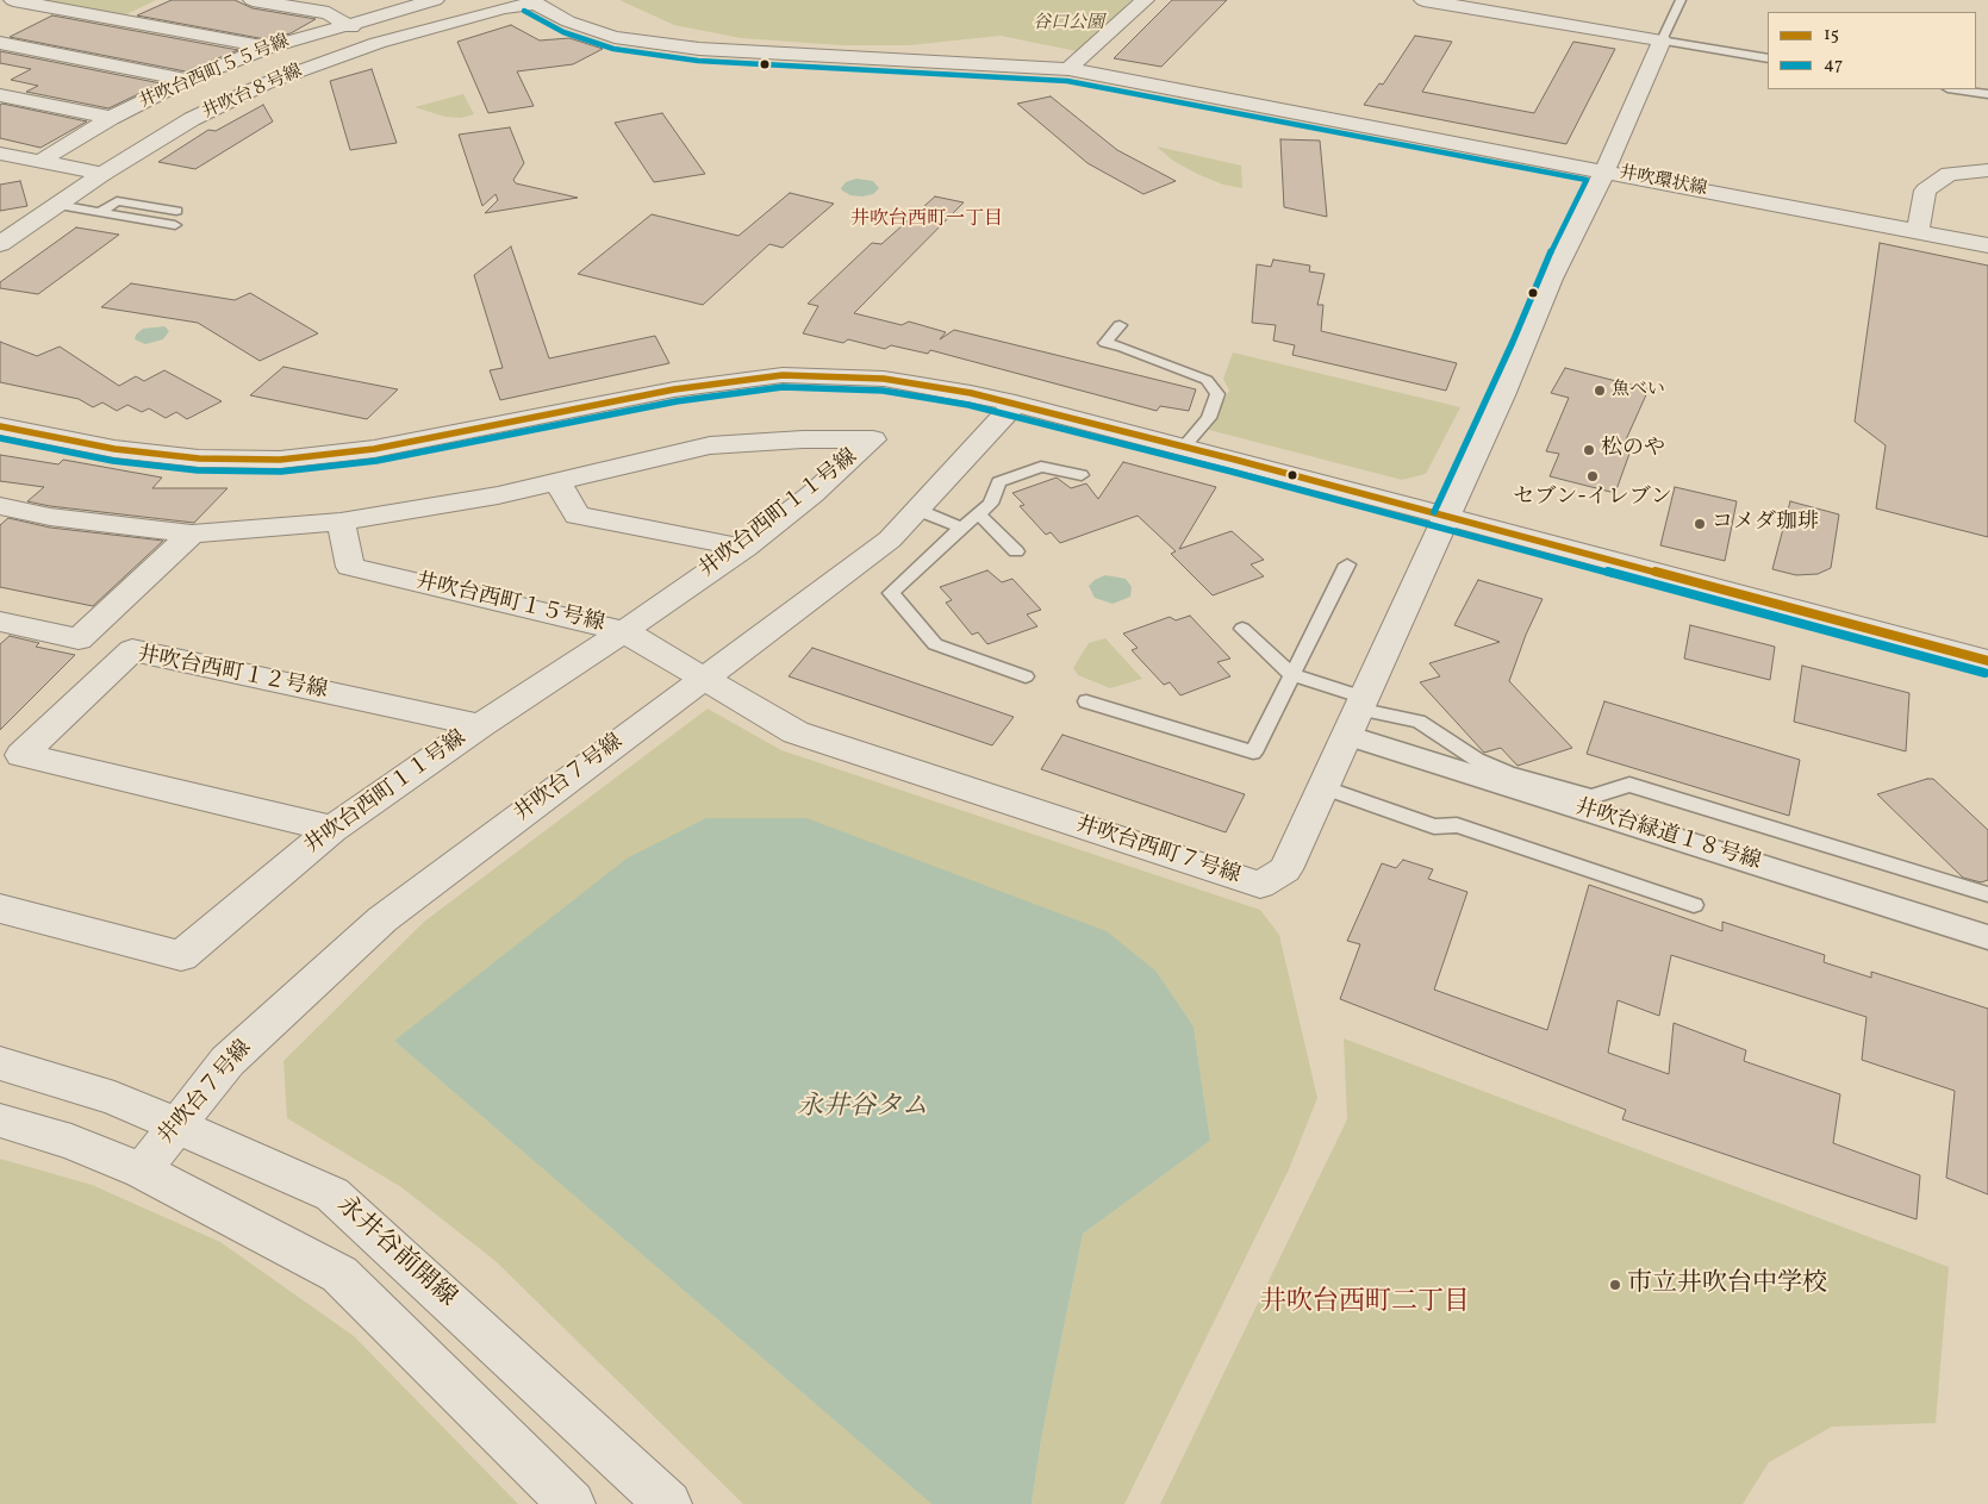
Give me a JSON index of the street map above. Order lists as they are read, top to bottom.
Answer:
{
  "streets": {
    "street": [
      "井吹台西町５５号線",
      "井吹台８号線",
      "井吹環状線",
      "井吹台西町１１号線",
      "井吹台西町１５号線",
      "井吹台西町１２号線",
      "井吹台７号線",
      "井吹台緑道１８号線",
      "井吹台西町７号線",
      "永井谷前開線"
    ]
  },
  "crossings": [
    ["井吹台８号線", "井吹環状線"],
    ["井吹環状線", "井吹台西町７号線"],
    ["井吹台西町１１号線", "井吹台西町１５号線"],
    ["井吹台西町１１号線", "井吹台西町１２号線"],
    ["井吹台西町１５号線", "井吹台７号線"],
    ["井吹台西町１５号線", "井吹台西町７号線"],
    ["井吹台７号線", "井吹台西町７号線"],
    ["井吹台７号線", "永井谷前開線"],
    ["井吹台緑道１８号線", "井吹台西町７号線"]
  ],
  "districts": ["井吹台西町一丁目", "井吹台西町二丁目"],
  "water": ["永井谷タム"],
  "parks": ["谷口公園"],
  "places": [
    "魚べい",
    "松のや",
    "セブン-イレブン",
    "コメダ珈琲",
    "市立井吹台中学校"
  ],
  "lines": ["transit line 47", "transit line 15"],
  "legend": ["15", "47"]
}
